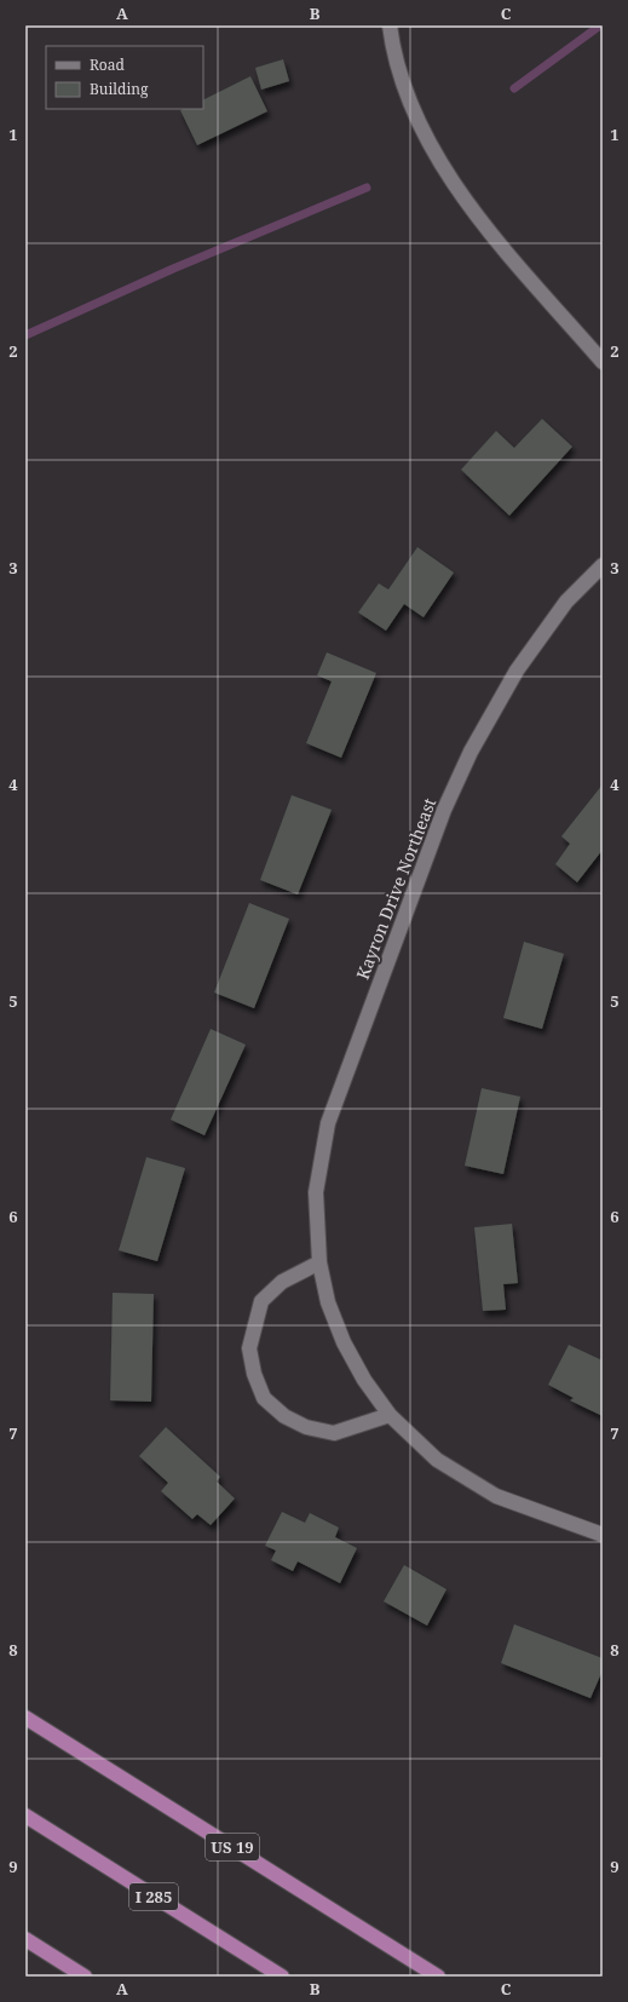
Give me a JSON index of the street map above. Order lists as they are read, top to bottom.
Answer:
{
  "streets": {
    "highway": ["US 19", "I 285"],
    "street": ["Kayron Drive Northeast"]
  },
  "legend": ["Road", "Building"],
  "grid": {
    "columns": ["A", "B", "C"],
    "rows": [
      "1",
      "2",
      "3",
      "4",
      "5",
      "6",
      "7",
      "8",
      "9"
    ]
  }
}
